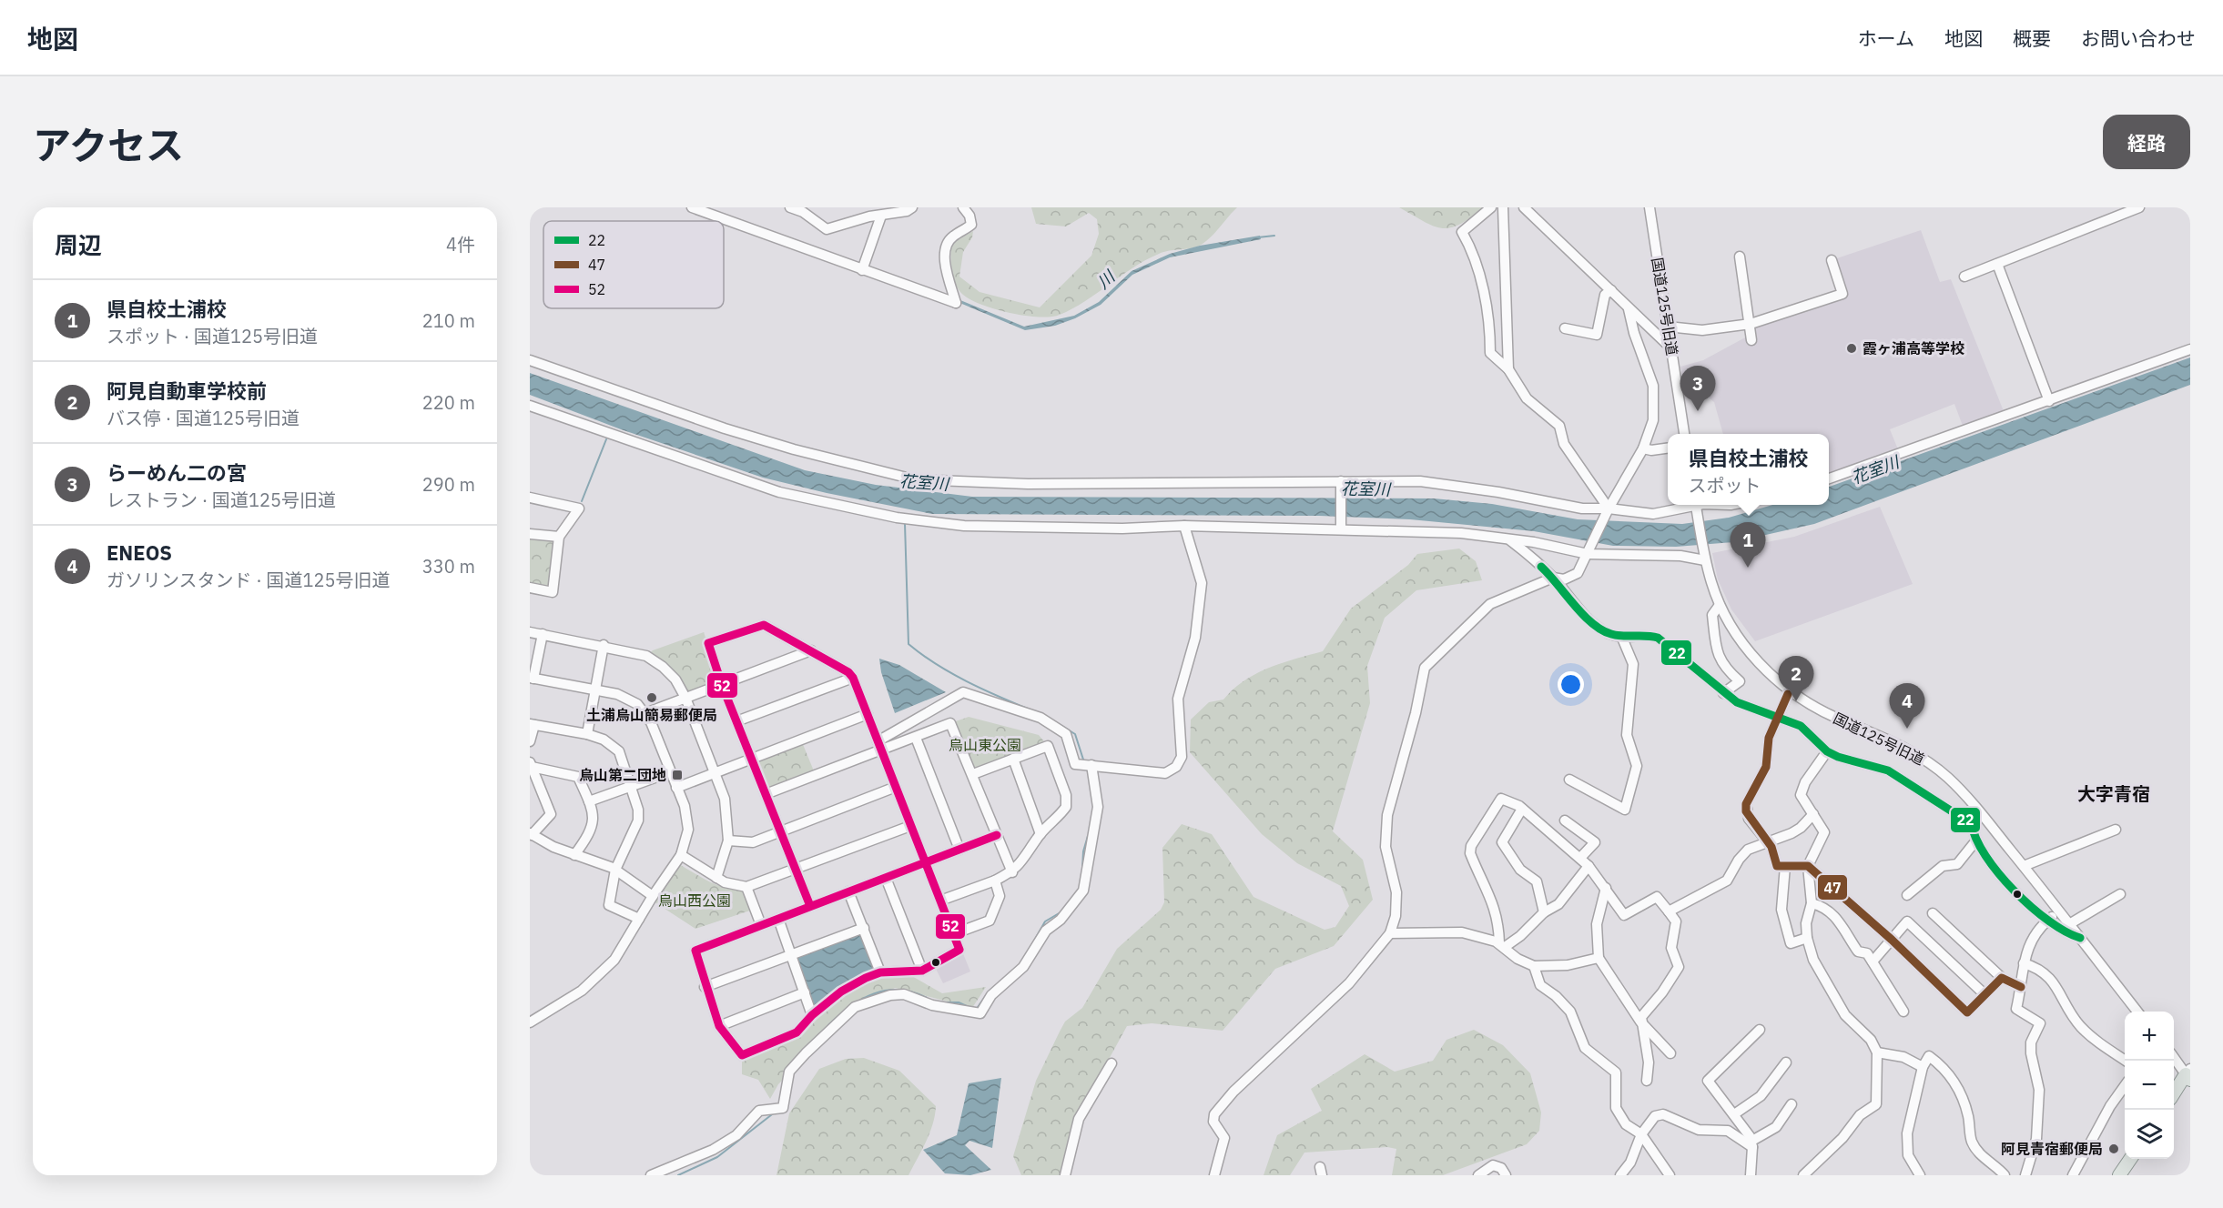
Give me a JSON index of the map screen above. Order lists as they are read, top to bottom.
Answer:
{
  "streets": {
    "street": ["国道125号旧道"]
  },
  "districts": ["大字青宿"],
  "water": ["川", "花室川"],
  "parks": ["烏山東公園", "烏山西公園"],
  "places": {
    "other": ["霞ヶ浦高等学校", "土浦烏山簡易郵便局", "阿見青宿郵便局"],
    "transit": ["烏山第二団地"]
  },
  "lines": ["transit line 22", "transit line 52", "transit line 47"],
  "legend": ["22", "47", "52"],
  "page": {
    "header": "地図",
    "nav": [
      "ホーム",
      "地図",
      "概要",
      "お問い合わせ"
    ],
    "title": "アクセス",
    "buttons": "経路",
    "heading": ["周辺", "4件"],
    "list": [
      {
        "mark": "1",
        "name": "県自校土浦校",
        "note": "スポット · 国道125号旧道",
        "value": "210 m"
      },
      {
        "mark": "2",
        "name": "阿見自動車学校前",
        "note": "バス停 · 国道125号旧道",
        "value": "220 m"
      },
      {
        "mark": "3",
        "name": "らーめん二の宮",
        "note": "レストラン · 国道125号旧道",
        "value": "290 m"
      },
      {
        "mark": "4",
        "name": "ENEOS",
        "note": "ガソリンスタンド · 国道125号旧道",
        "value": "330 m"
      }
    ],
    "pins": [
      "3",
      "1",
      "2",
      "4"
    ],
    "popup": ["県自校土浦校", "スポット"],
    "map_buttons": ["+", "−"]
  }
}
